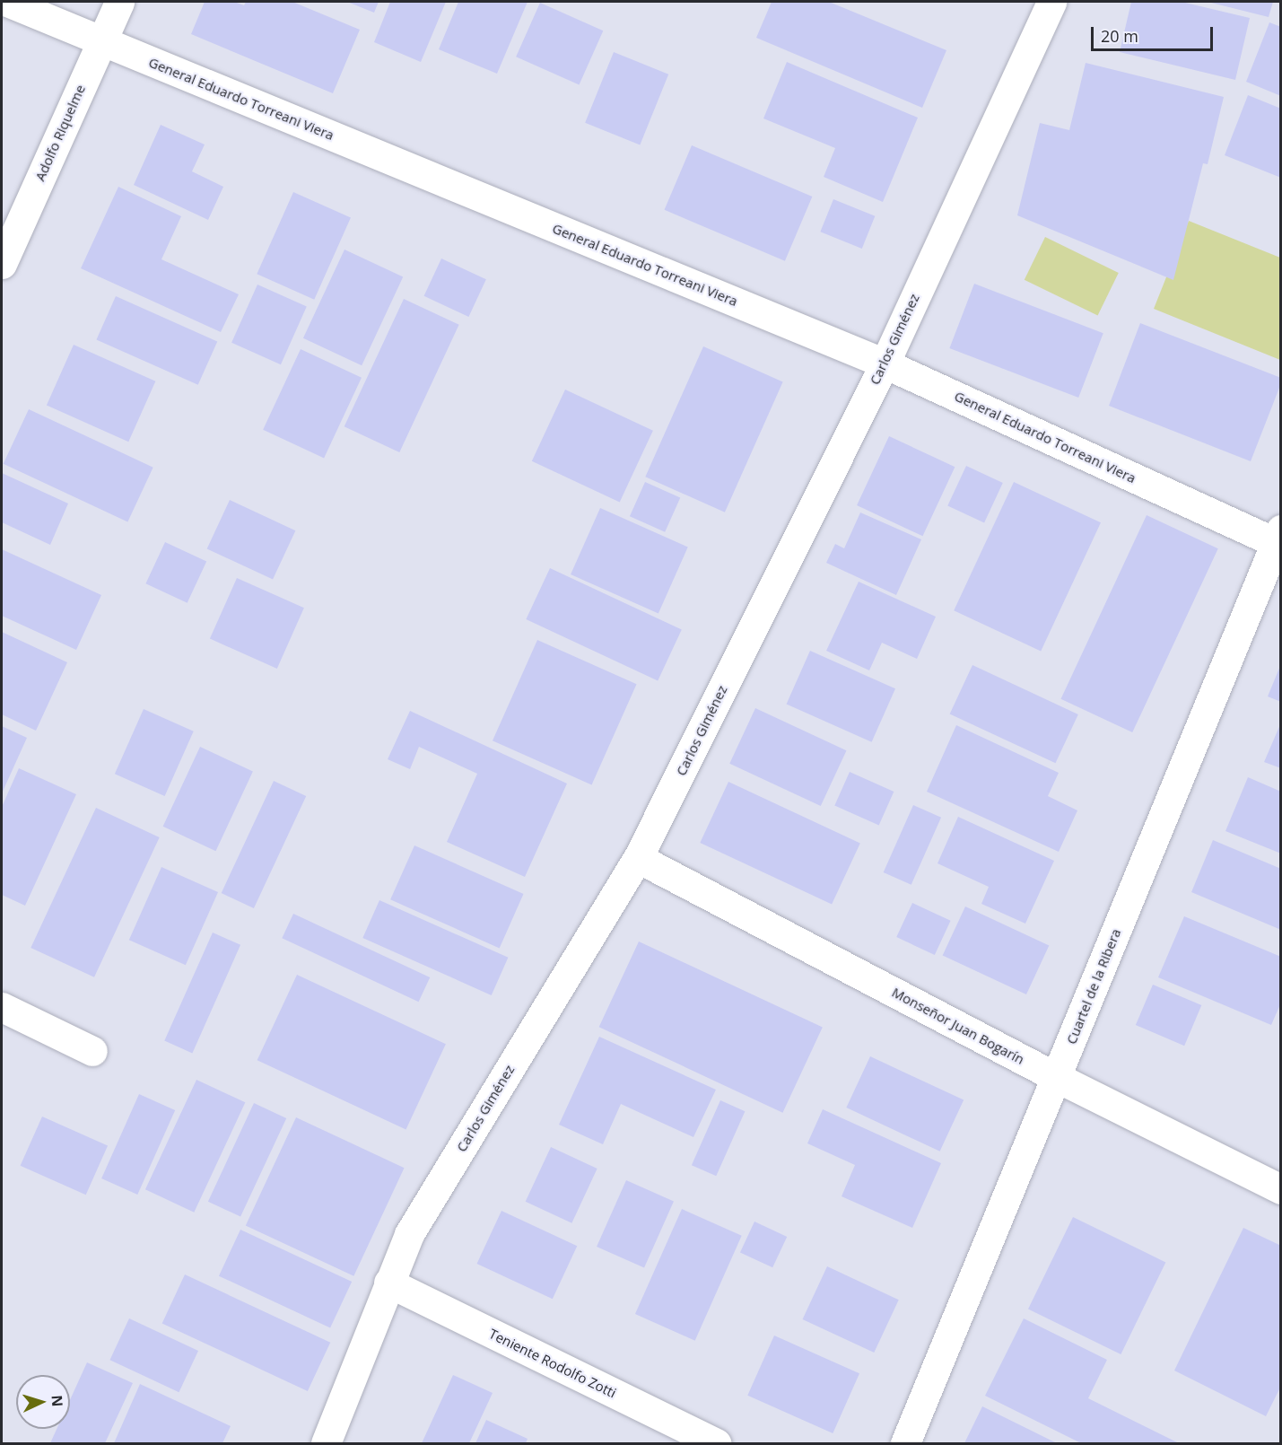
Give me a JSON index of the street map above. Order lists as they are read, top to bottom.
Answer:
{
  "streets": {
    "street": [
      "General Eduardo Torreani Viera",
      "Adolfo Riquelme",
      "Carlos Giménez",
      "Cuartel de la Ribera",
      "Monseñor Juan Bogarín",
      "Teniente Rodolfo Zotti"
    ]
  },
  "crossings": [
    ["General Eduardo Torreani Viera", "Adolfo Riquelme"],
    ["General Eduardo Torreani Viera", "Carlos Giménez"],
    ["General Eduardo Torreani Viera", "Cuartel de la Ribera"],
    ["Carlos Giménez", "Monseñor Juan Bogarín"],
    ["Carlos Giménez", "Teniente Rodolfo Zotti"],
    ["Cuartel de la Ribera", "Monseñor Juan Bogarín"]
  ],
  "scale_bar": "20 m",
  "north": "right"
}
